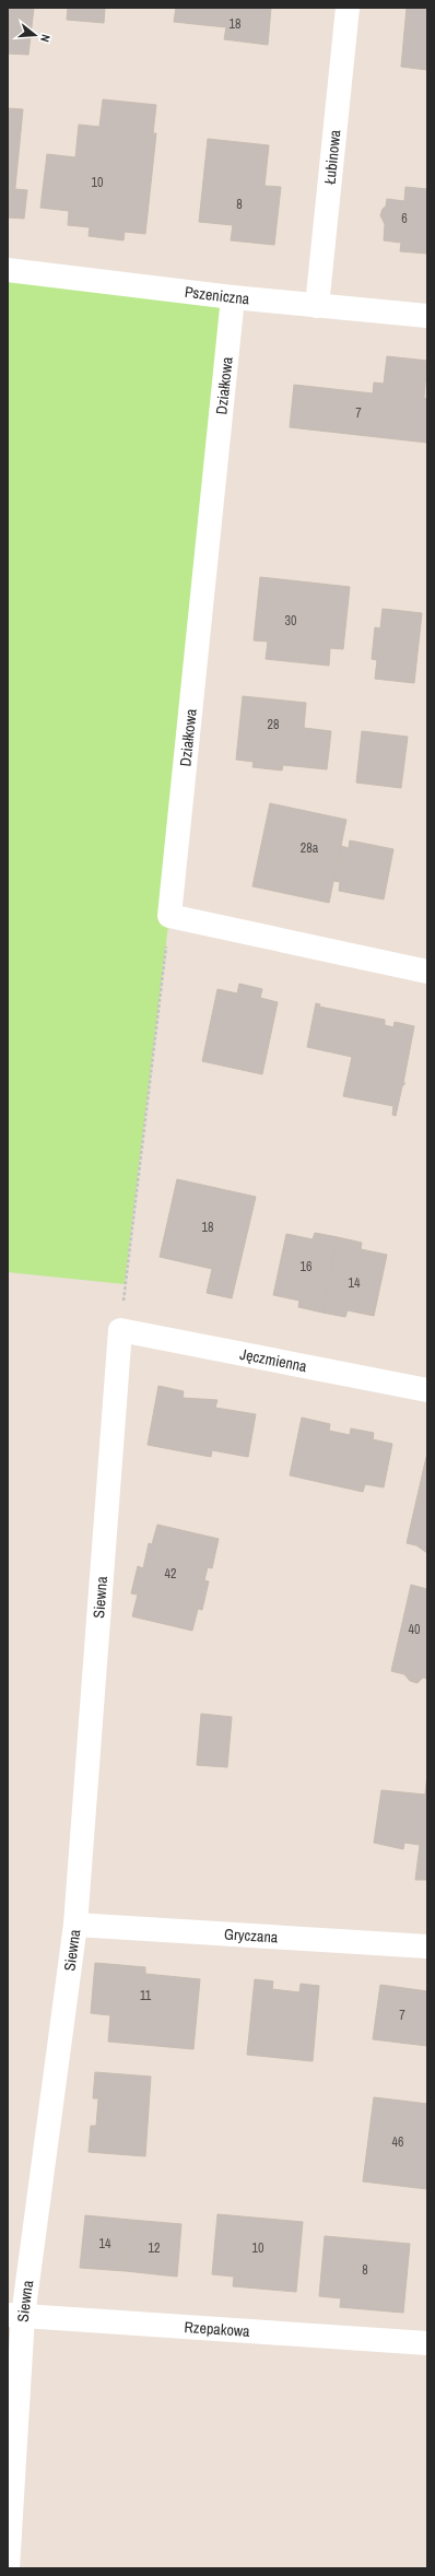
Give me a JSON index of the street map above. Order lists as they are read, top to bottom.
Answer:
{
  "streets": {
    "street": [
      "Łubinowa",
      "Pszeniczna",
      "Działkowa",
      "Jęczmienna",
      "Siewna",
      "Gryczana",
      "Rzepakowa"
    ]
  },
  "crossings": [
    ["Łubinowa", "Pszeniczna"],
    ["Pszeniczna", "Działkowa"],
    ["Jęczmienna", "Siewna"],
    ["Siewna", "Gryczana"],
    ["Siewna", "Rzepakowa"]
  ],
  "house_numbers": [
    "18",
    "10",
    "8",
    "6",
    "7",
    "30",
    "28",
    "28a",
    "18",
    "16",
    "14",
    "42",
    "40",
    "11",
    "7",
    "46",
    "14",
    "12",
    "10",
    "8"
  ],
  "north": "right"
}
